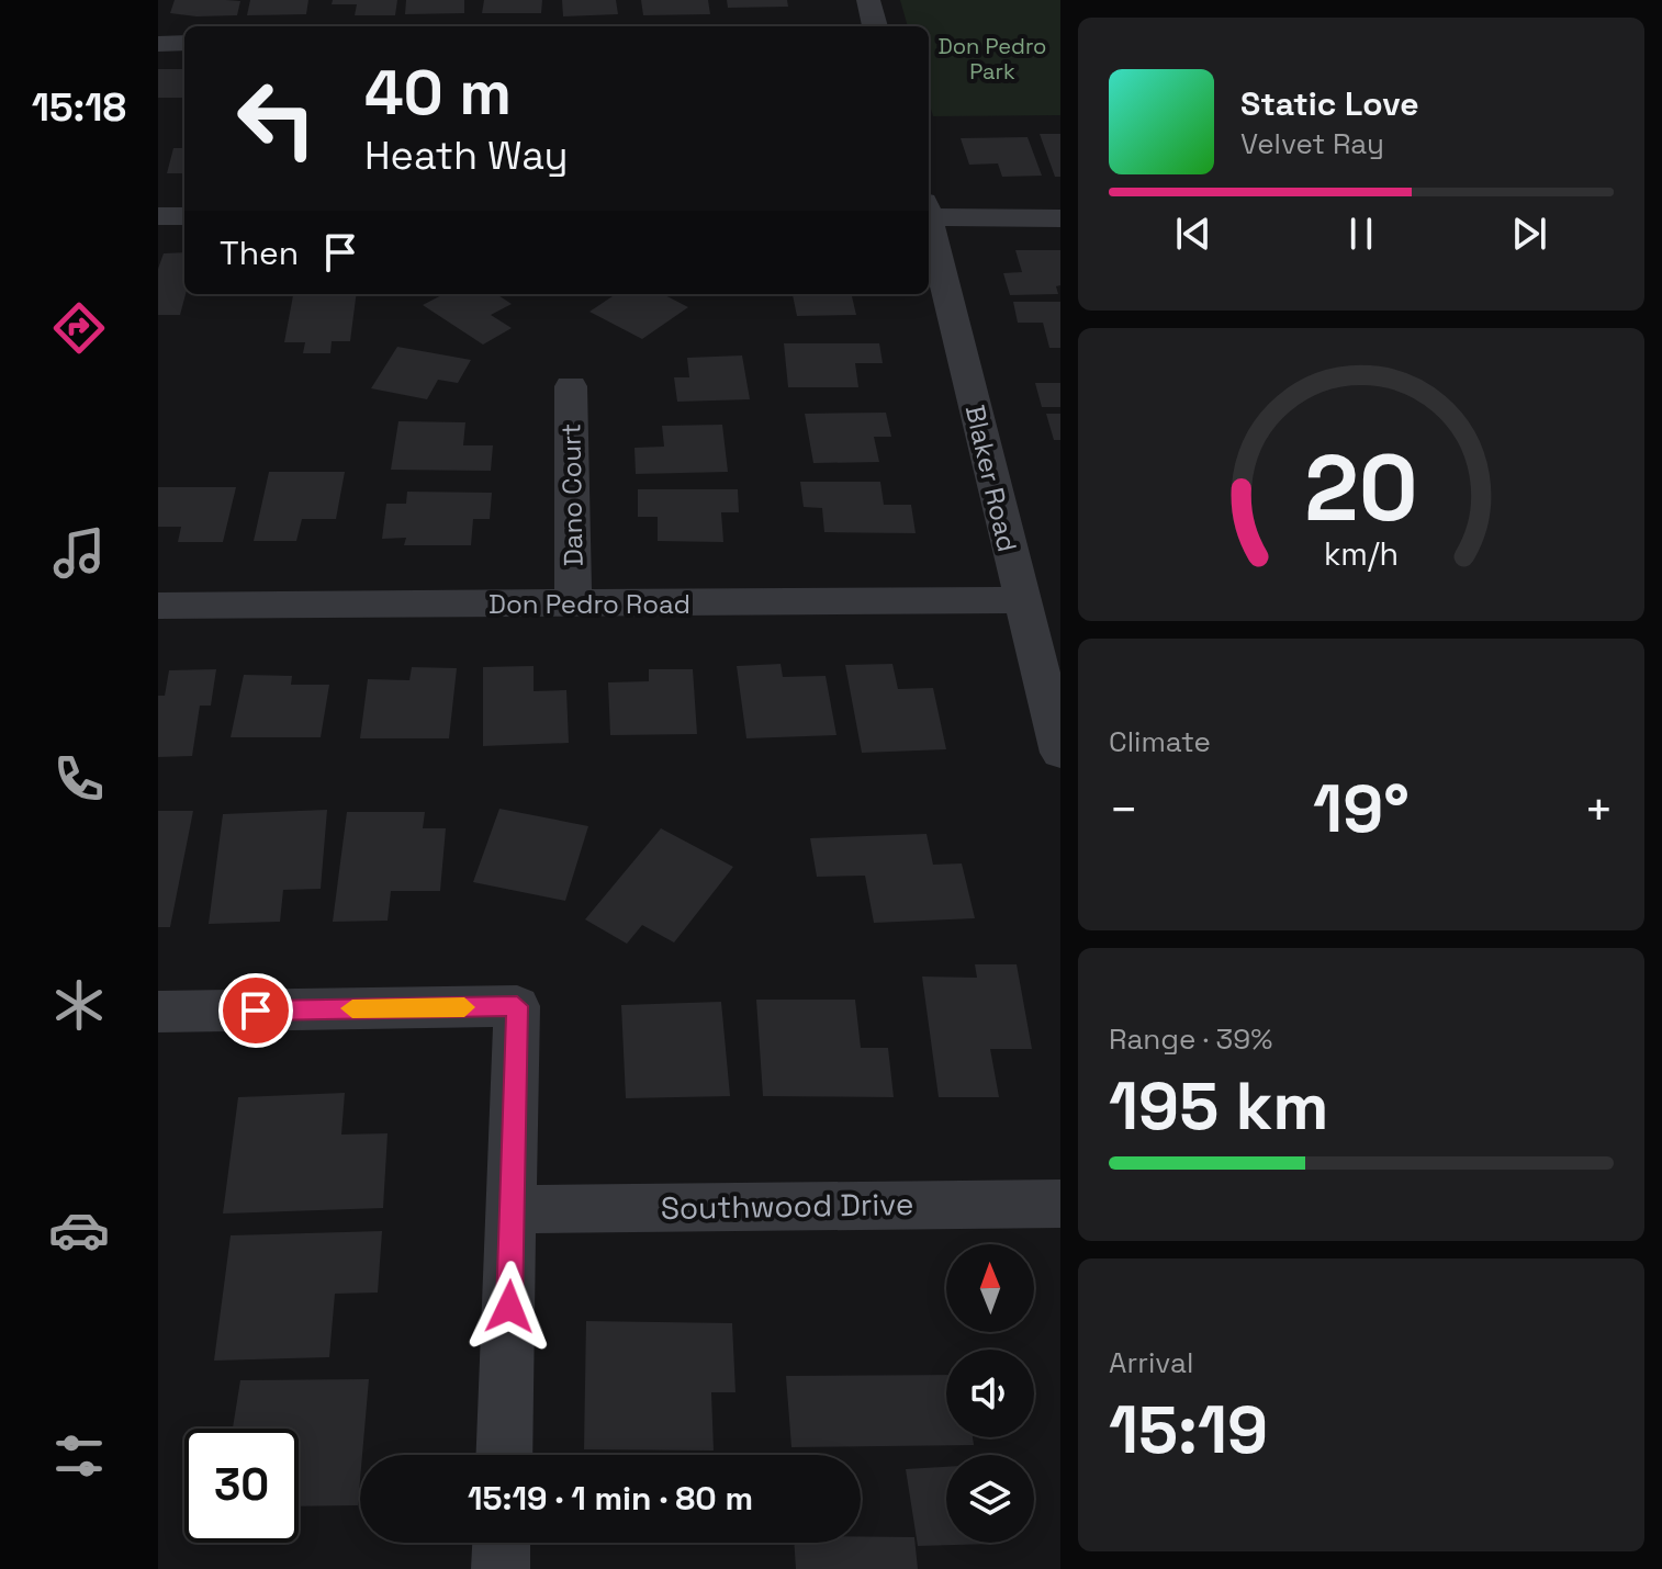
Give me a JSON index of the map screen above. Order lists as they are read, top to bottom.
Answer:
{
  "streets": {
    "street": [
      "Blaker Road",
      "Dano Court",
      "Don Pedro Road",
      "Southwood Drive"
    ]
  },
  "crossings": [
    ["Blaker Road", "Don Pedro Road"],
    ["Dano Court", "Don Pedro Road"]
  ],
  "parks": ["Don Pedro Park"],
  "north": "top",
  "page": {
    "tabs": "15:18",
    "turn": ["40 m", "Heath Way"],
    "song": ["Static Love", "Velvet Ray"],
    "then": "Then",
    "tile": [
      "Climate",
      ["Range · 39%", "195 km"],
      ["Arrival", "15:19"]
    ],
    "heat": ["−", "19°", "+"],
    "limit": "30",
    "trip": "15:19 · 1 min · 80 m",
    "gauge": ["20", "km/h"]
  }
}
